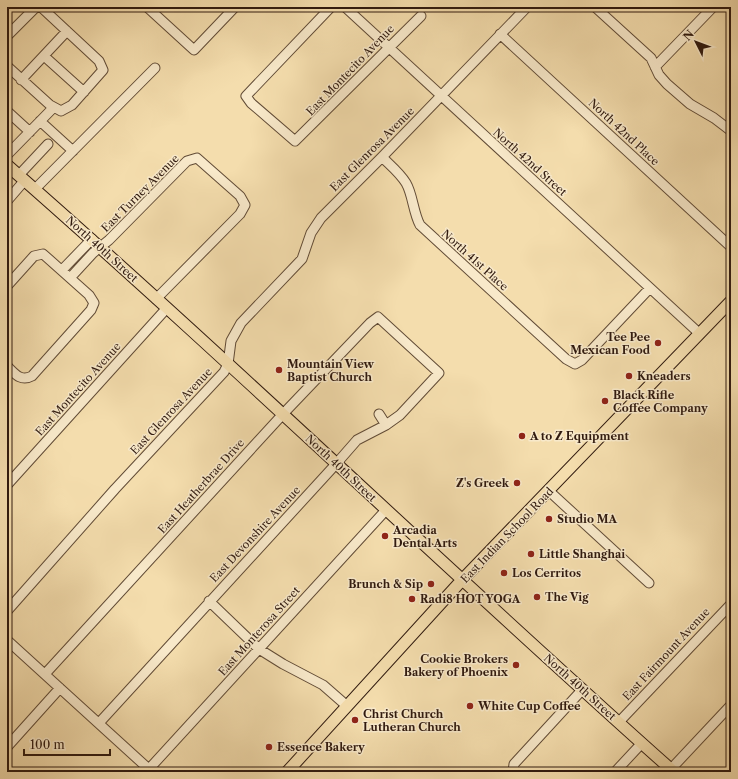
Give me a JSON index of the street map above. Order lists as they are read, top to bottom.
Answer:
{
  "streets": {
    "main road": ["North 40th Street", "East Indian School Road"],
    "street": [
      "East Montecito Avenue",
      "North 42nd Place",
      "East Glenrosa Avenue",
      "North 42nd Street",
      "East Turney Avenue",
      "North 41st Place",
      "East Heatherbrae Drive",
      "East Devonshire Avenue",
      "East Monterosa Street",
      "East Fairmount Avenue"
    ]
  },
  "crossings": [
    ["East Montecito Avenue", "North 42nd Street"],
    ["East Montecito Avenue", "North 40th Street"],
    ["North 42nd Place", "East Glenrosa Avenue"],
    ["East Glenrosa Avenue", "North 42nd Street"],
    ["East Glenrosa Avenue", "North 40th Street"],
    ["East Glenrosa Avenue", "North 41st Place"],
    ["North 42nd Street", "North 41st Place"],
    ["North 42nd Street", "East Indian School Road"],
    ["East Turney Avenue", "North 40th Street"],
    ["North 40th Street", "East Heatherbrae Drive"],
    ["North 40th Street", "East Devonshire Avenue"],
    ["North 40th Street", "East Indian School Road"],
    ["North 40th Street", "East Monterosa Street"],
    ["North 40th Street", "East Fairmount Avenue"],
    ["East Heatherbrae Drive", "East Devonshire Avenue"]
  ],
  "places": [
    "Tee Pee Mexican Food",
    "Mountain View Baptist Church",
    "Kneaders",
    "Black Rifle Coffee Company",
    "A to Z Equipment",
    "Z's Greek",
    "Studio MA",
    "Arcadia Dental Arts",
    "Little Shanghai",
    "Los Cerritos",
    "Brunch & Sip",
    "The Vig",
    "Radi8 HOT YOGA",
    "Cookie Brokers Bakery of Phoenix",
    "White Cup Coffee",
    "Christ Church Lutheran Church",
    "Essence Bakery"
  ],
  "scale_bar": "100 m",
  "north": "top left"
}
